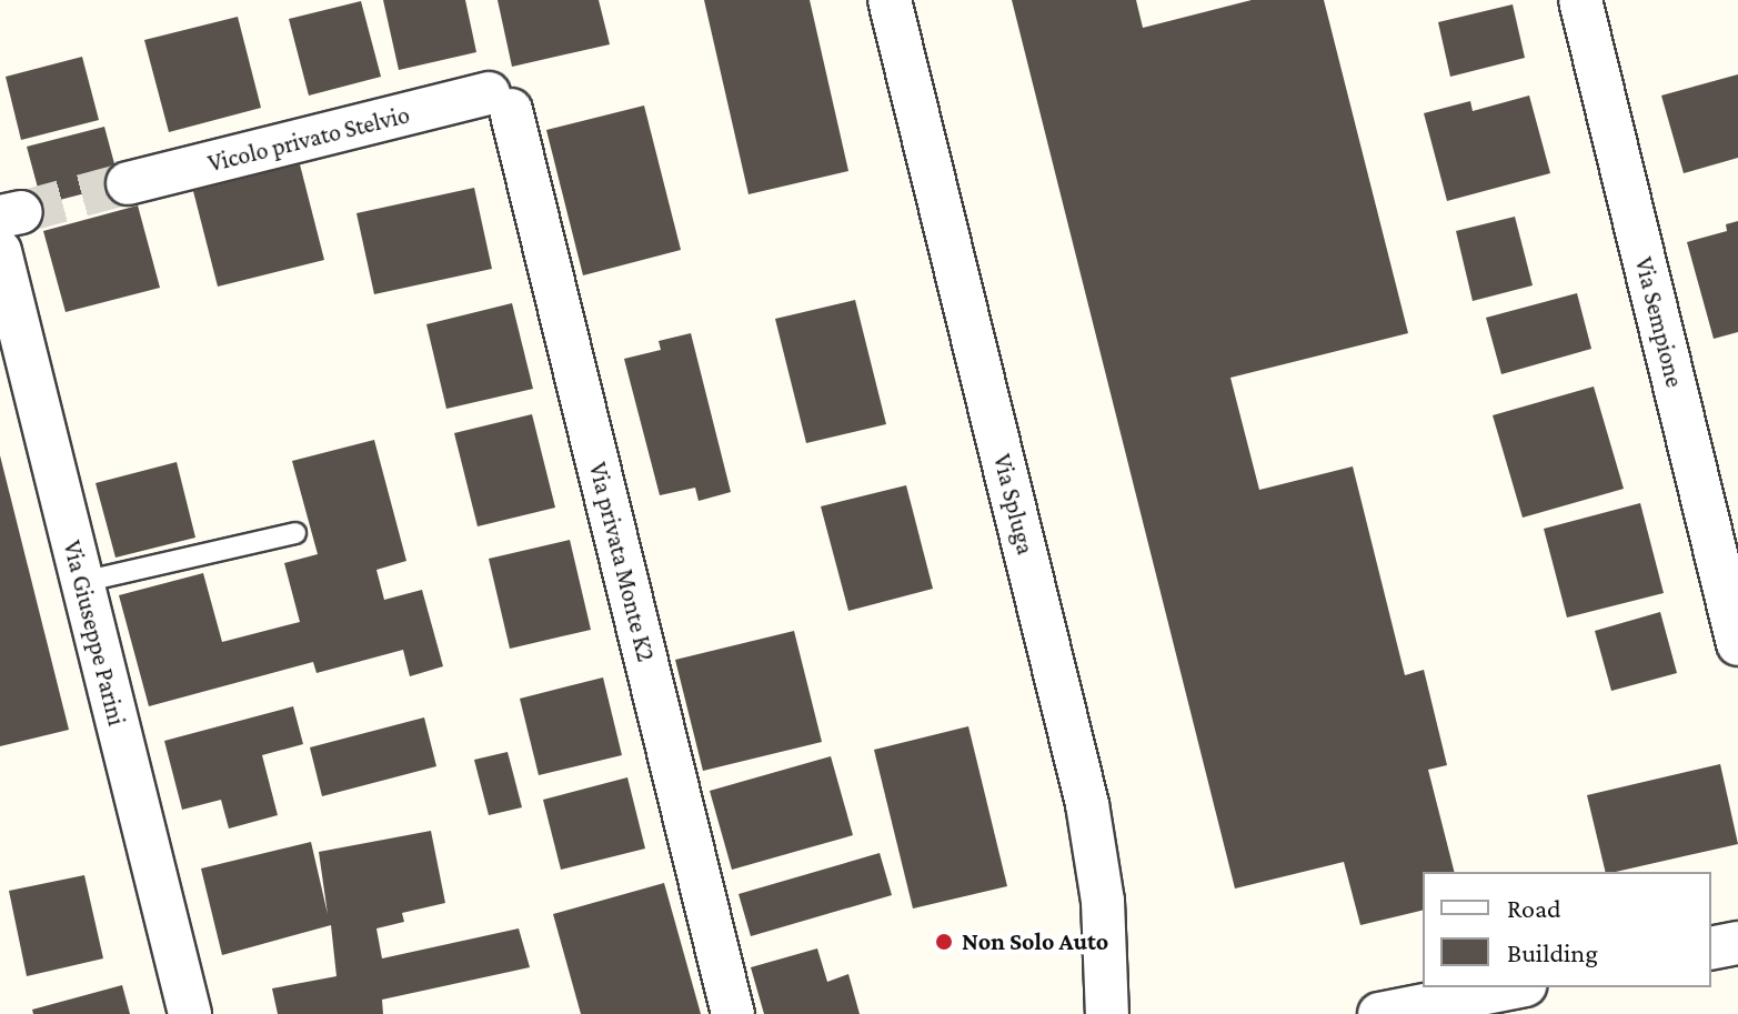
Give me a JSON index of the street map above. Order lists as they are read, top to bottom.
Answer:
{
  "streets": {
    "street": [
      "Vicolo privato Stelvio",
      "Via Sempione",
      "Via Spluga",
      "Via privata Monte K2",
      "Via Giuseppe Parini"
    ]
  },
  "crossings": [
    ["Vicolo privato Stelvio", "Via privata Monte K2"]
  ],
  "places": ["Non Solo Auto"],
  "legend": ["Road", "Building"]
}
